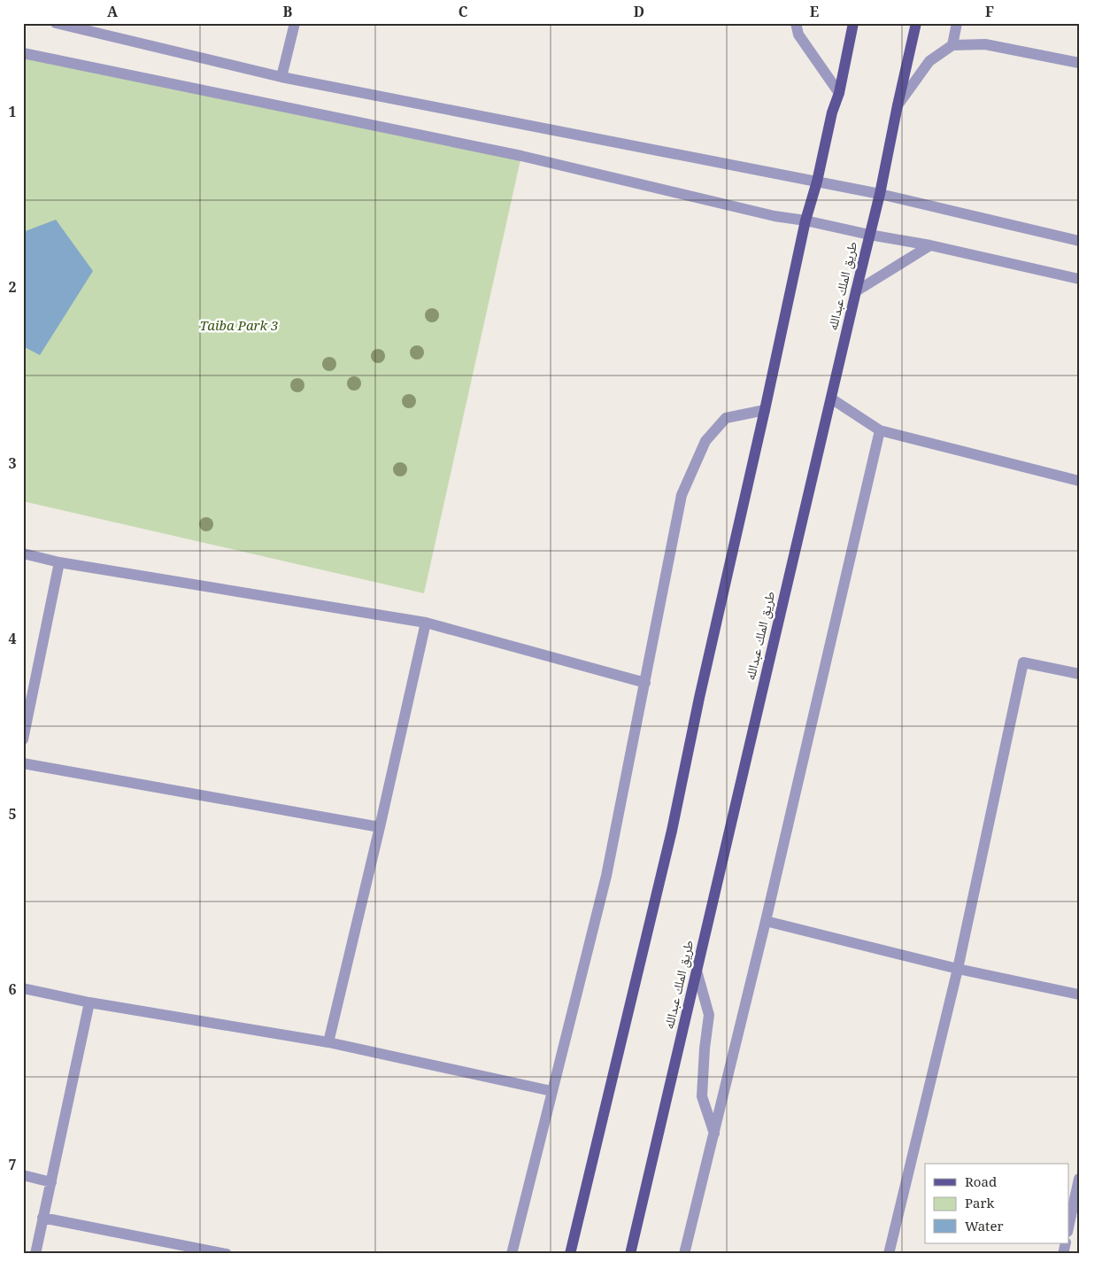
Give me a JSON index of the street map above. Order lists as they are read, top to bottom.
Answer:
{
  "streets": {
    "main road": ["طريق الملك عبدالله"]
  },
  "parks": ["Taiba Park 3"],
  "legend": ["Road", "Park", "Water"],
  "grid": {
    "columns": [
      "A",
      "B",
      "C",
      "D",
      "E",
      "F"
    ],
    "rows": [
      "1",
      "2",
      "3",
      "4",
      "5",
      "6",
      "7"
    ]
  }
}
